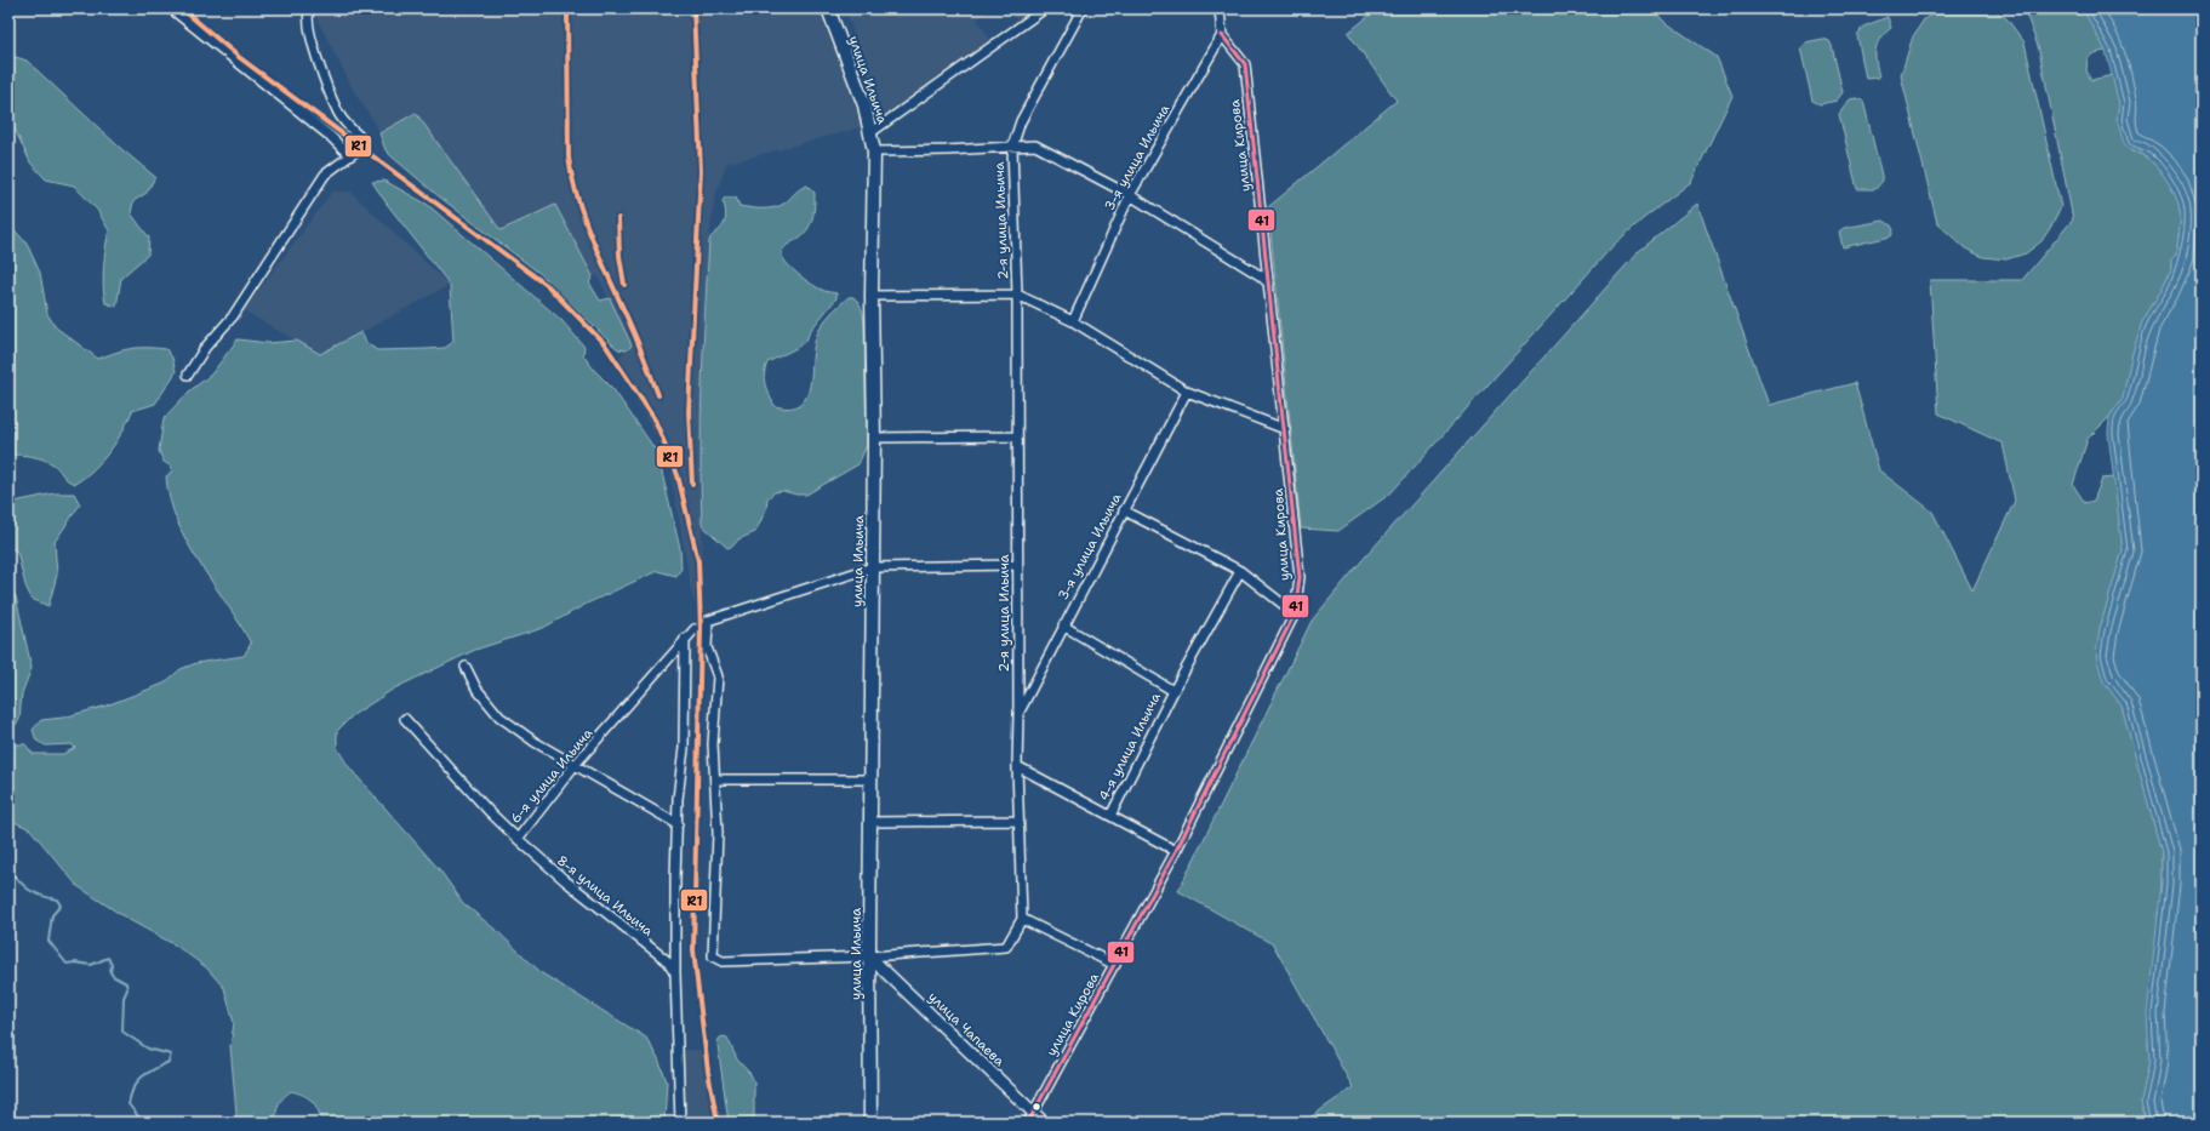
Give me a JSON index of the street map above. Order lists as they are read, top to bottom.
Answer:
{
  "streets": {
    "main road": ["улица Ильича"],
    "street": [
      "улица Кирова",
      "3-я улица Ильича",
      "2-я улица Ильича",
      "4-я улица Ильича",
      "6-я улица Ильича",
      "8-я улица Ильича",
      "улица Чапаева"
    ]
  },
  "crossings": [
    ["улица Ильича", "улица Чапаева"],
    ["улица Кирова", "3-я улица Ильича"],
    ["улица Кирова", "4-я улица Ильича"],
    ["улица Кирова", "улица Чапаева"],
    ["3-я улица Ильича", "2-я улица Ильича"],
    ["3-я улица Ильича", "4-я улица Ильича"],
    ["2-я улица Ильича", "4-я улица Ильича"],
    ["6-я улица Ильича", "8-я улица Ильича"]
  ],
  "lines": ["transit line R1", "transit line 41"]
}
